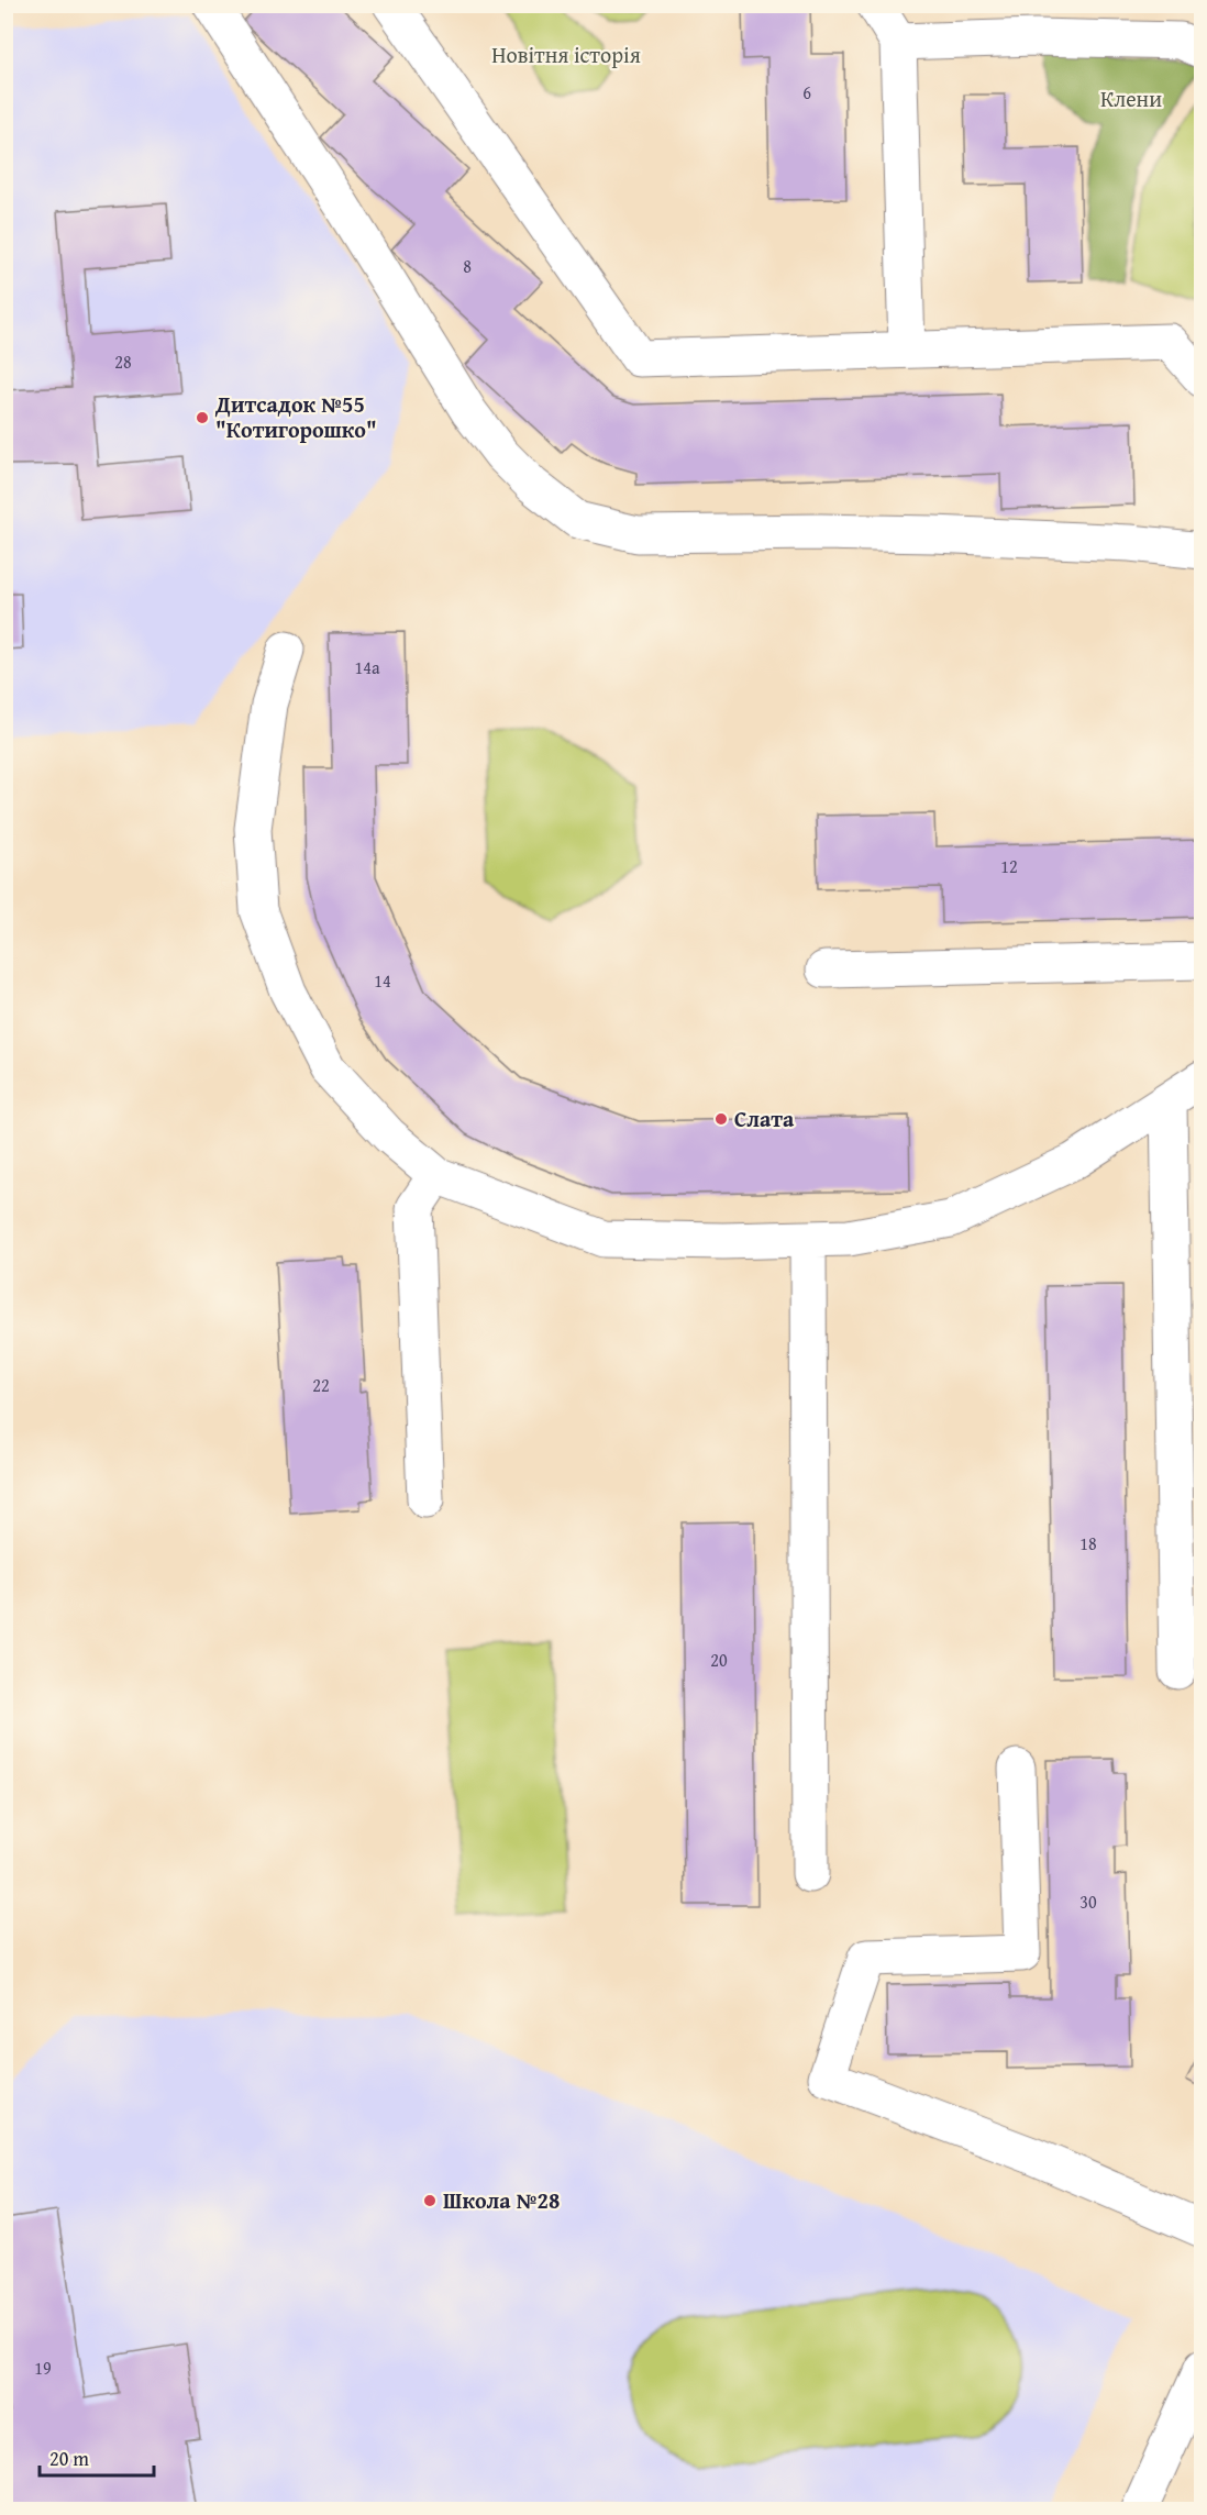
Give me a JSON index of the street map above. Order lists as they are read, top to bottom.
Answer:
{
  "parks": ["Новітня історія", "Клени"],
  "places": ["Дитсадок №55 \"Котигорошко\"", "Слата", "Школа №28"],
  "house_numbers": [
    "6",
    "8",
    "28",
    "14а",
    "12",
    "14",
    "22",
    "18",
    "20",
    "30",
    "19"
  ],
  "scale_bar": "20 m"
}
